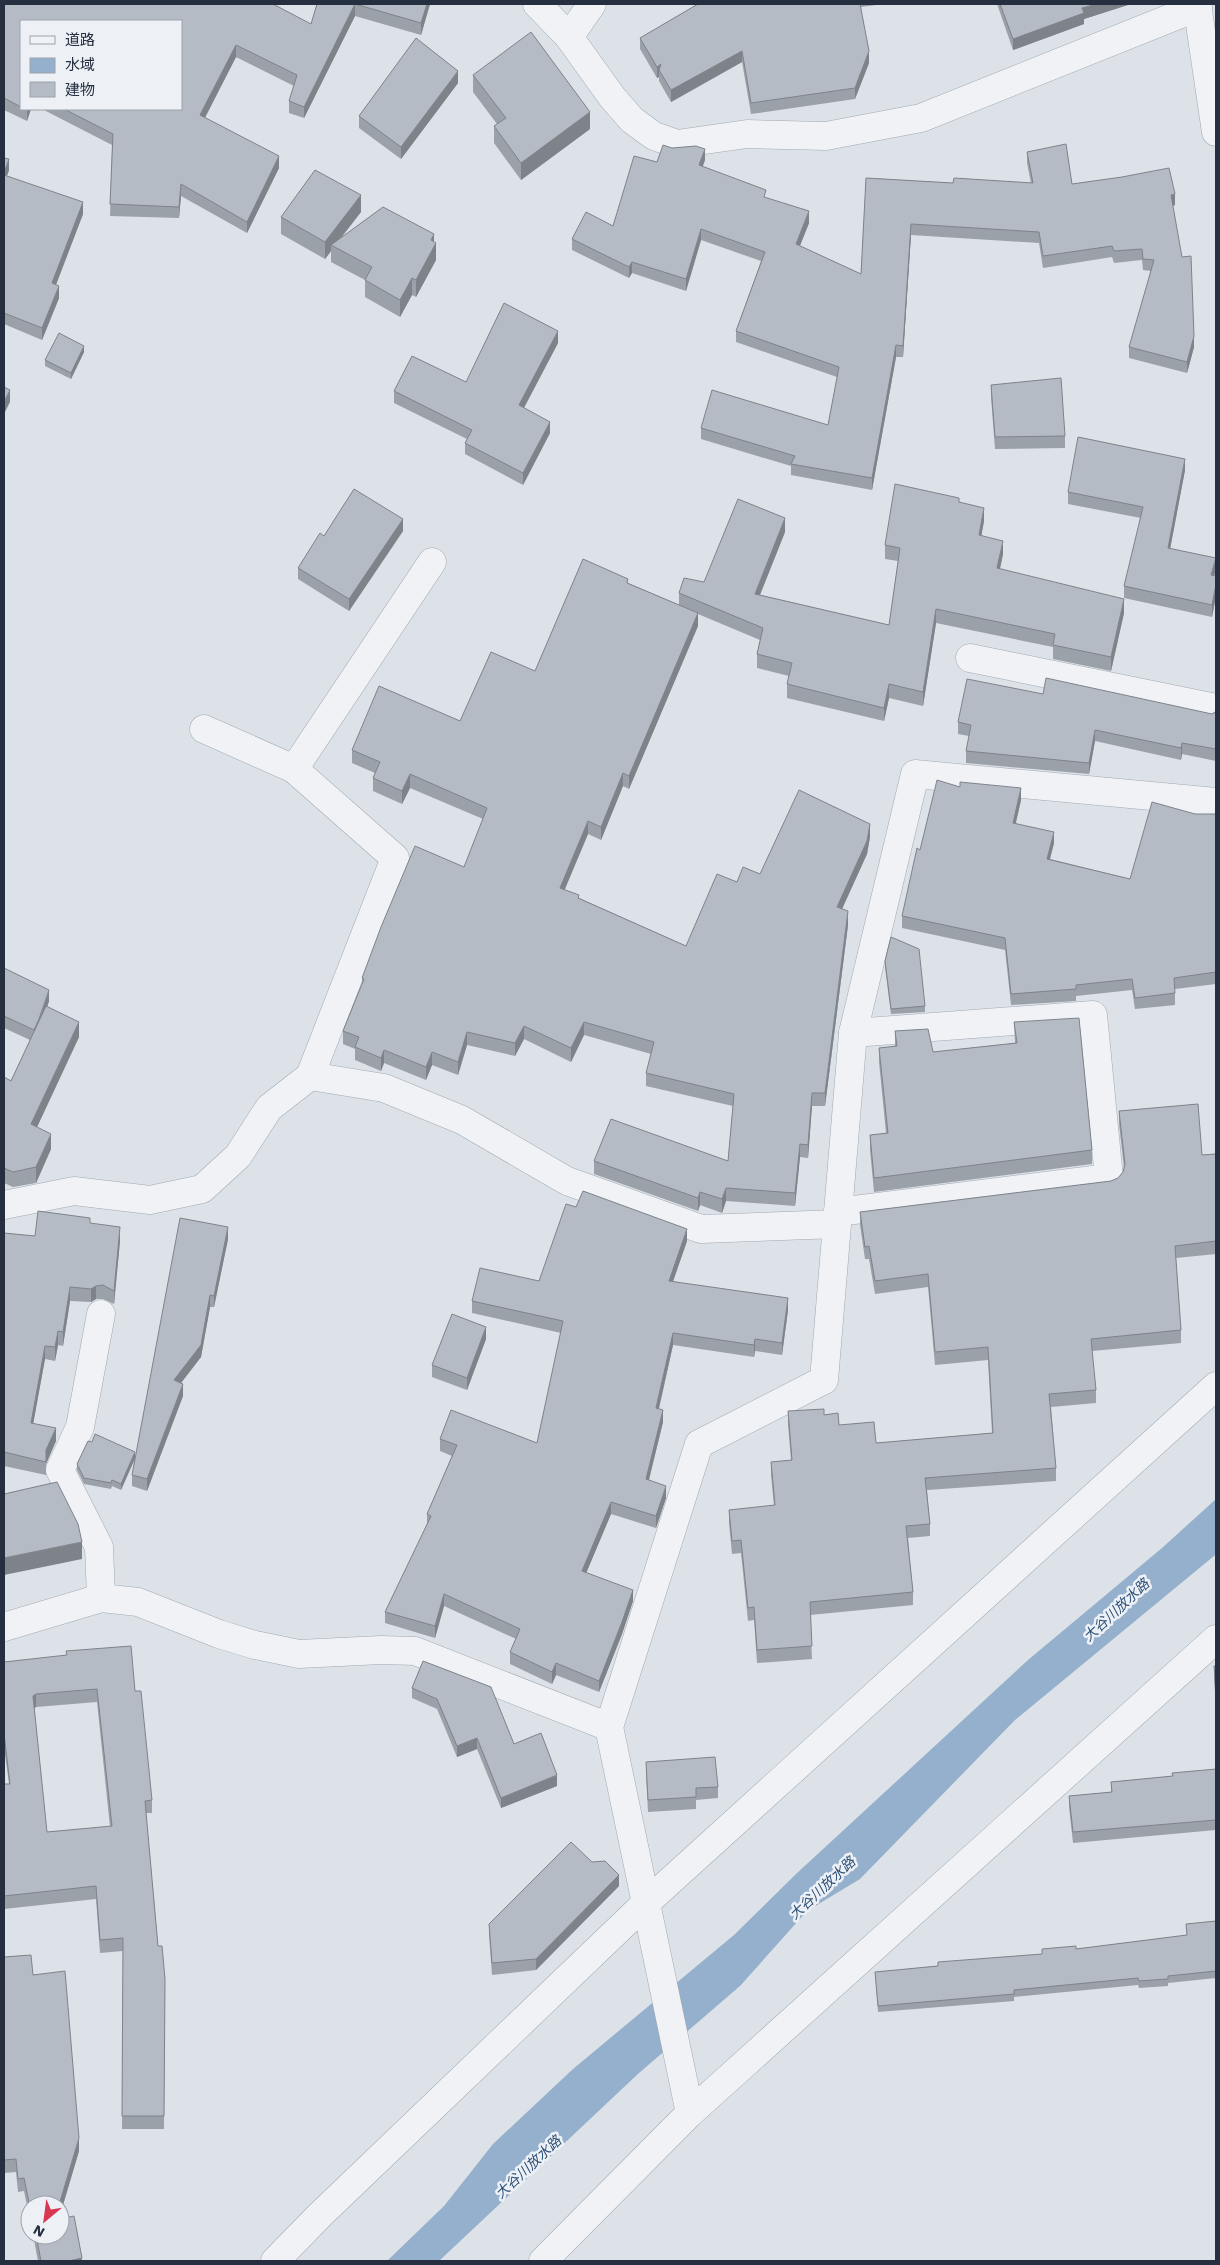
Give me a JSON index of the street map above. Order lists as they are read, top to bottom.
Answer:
{
  "water": ["大谷川放水路"],
  "legend": ["道路", "水域", "建物"],
  "north": "bottom left"
}
